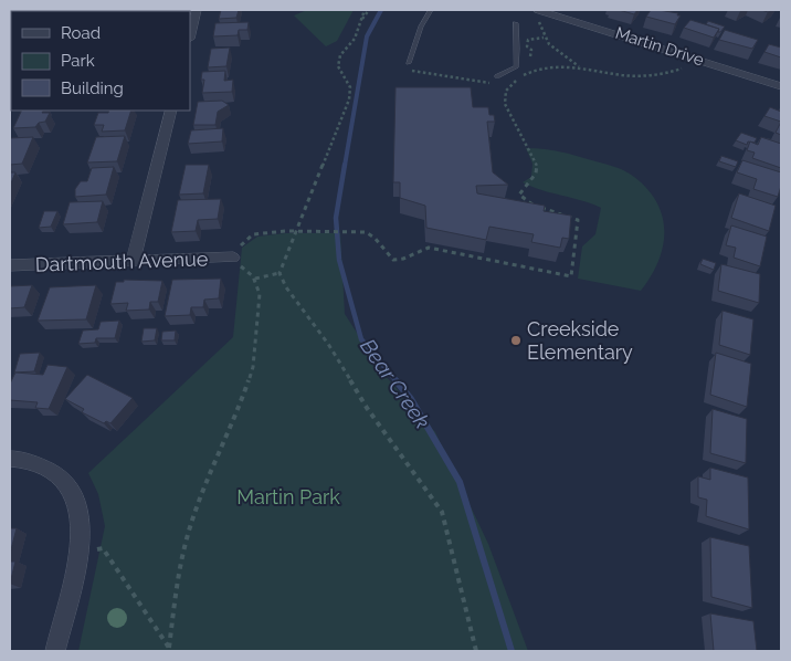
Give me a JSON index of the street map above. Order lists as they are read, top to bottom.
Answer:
{
  "streets": {
    "street": ["Martin Drive", "Dartmouth Avenue"]
  },
  "water": ["Bear Creek"],
  "parks": ["Martin Park"],
  "places": ["Creekside Elementary"],
  "legend": ["Road", "Park", "Building"]
}
